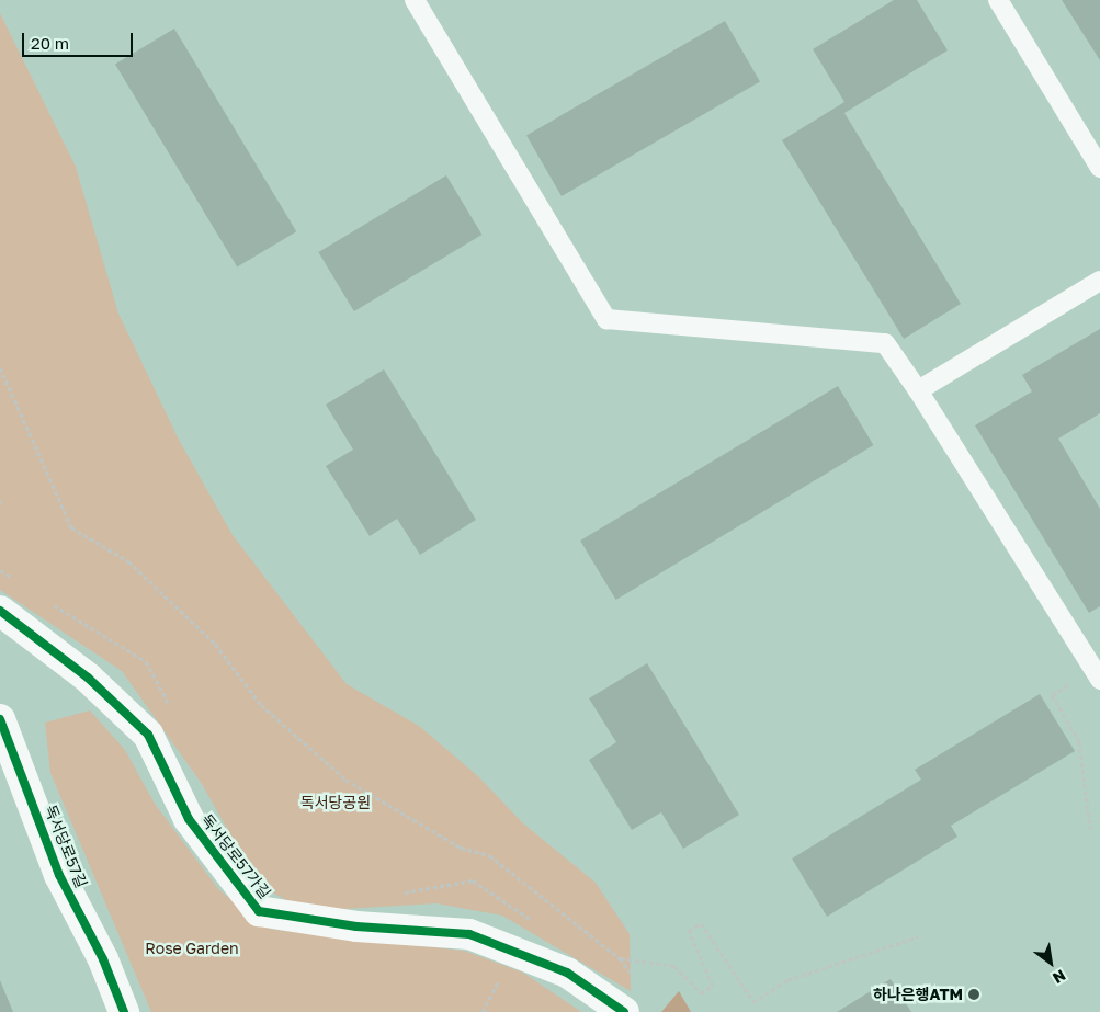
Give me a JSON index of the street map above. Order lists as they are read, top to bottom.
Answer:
{
  "streets": {
    "street": ["독서당로57길", "독서당로57가길"]
  },
  "parks": ["독서당공원", "Rose Garden"],
  "places": ["하나은행ATM"],
  "scale_bar": "20 m",
  "north": "bottom right"
}
